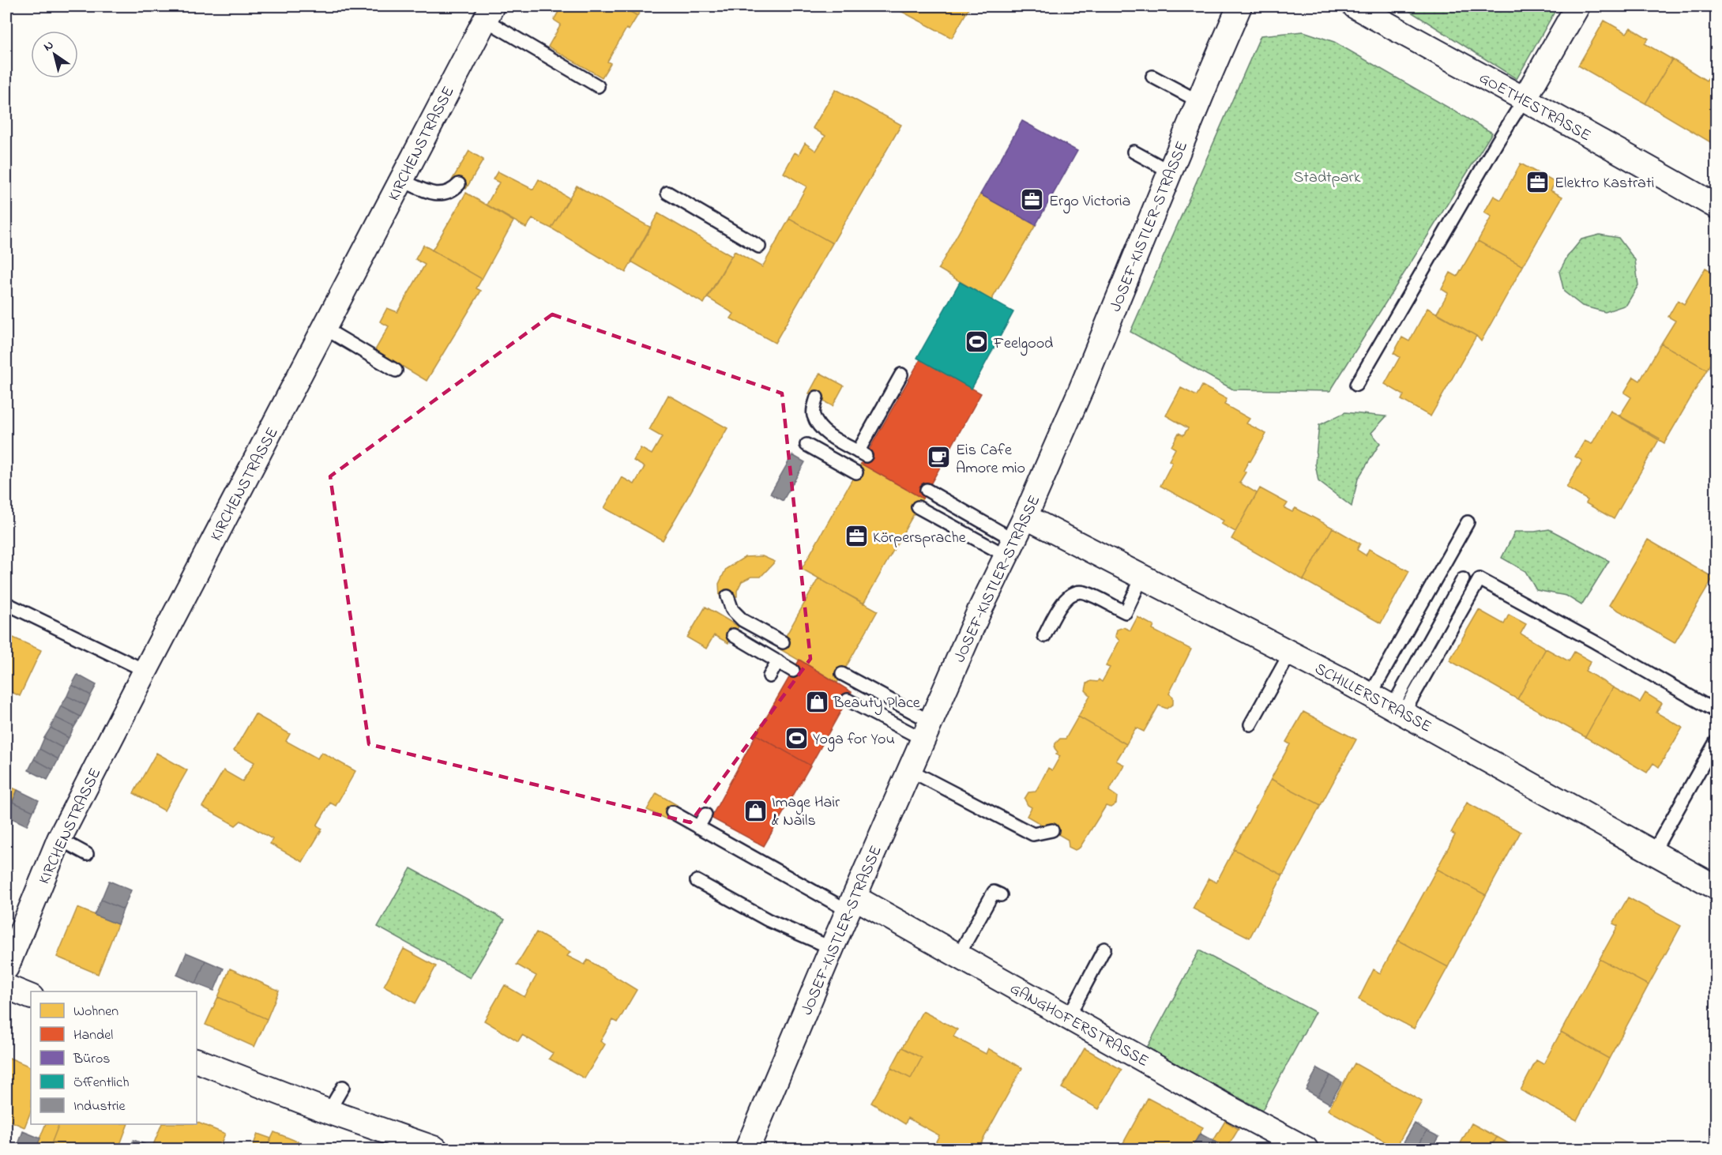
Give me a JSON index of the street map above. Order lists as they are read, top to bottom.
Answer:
{
  "streets": {
    "street": [
      "GOETHESTRASSE",
      "KIRCHENSTRASSE",
      "JOSEF-KISTLER-STRASSE",
      "SCHILLERSTRASSE",
      "GANGHOFERSTRASSE"
    ]
  },
  "crossings": [
    ["JOSEF-KISTLER-STRASSE", "SCHILLERSTRASSE"],
    ["JOSEF-KISTLER-STRASSE", "GANGHOFERSTRASSE"]
  ],
  "parks": ["Stadtpark"],
  "places": {
    "office": ["Elektro Kastrati", "Ergo Victoria", "Körpersprache"],
    "sports": ["Feelgood", "Yoga for You"],
    "cafe": ["Eis Cafe Amore mio"],
    "shop": ["Beauty Place", "Image Hair & Nails"]
  },
  "legend": [
    "Wohnen",
    "Handel",
    "Büros",
    "Öffentlich",
    "Industrie"
  ],
  "north": "top left"
}
